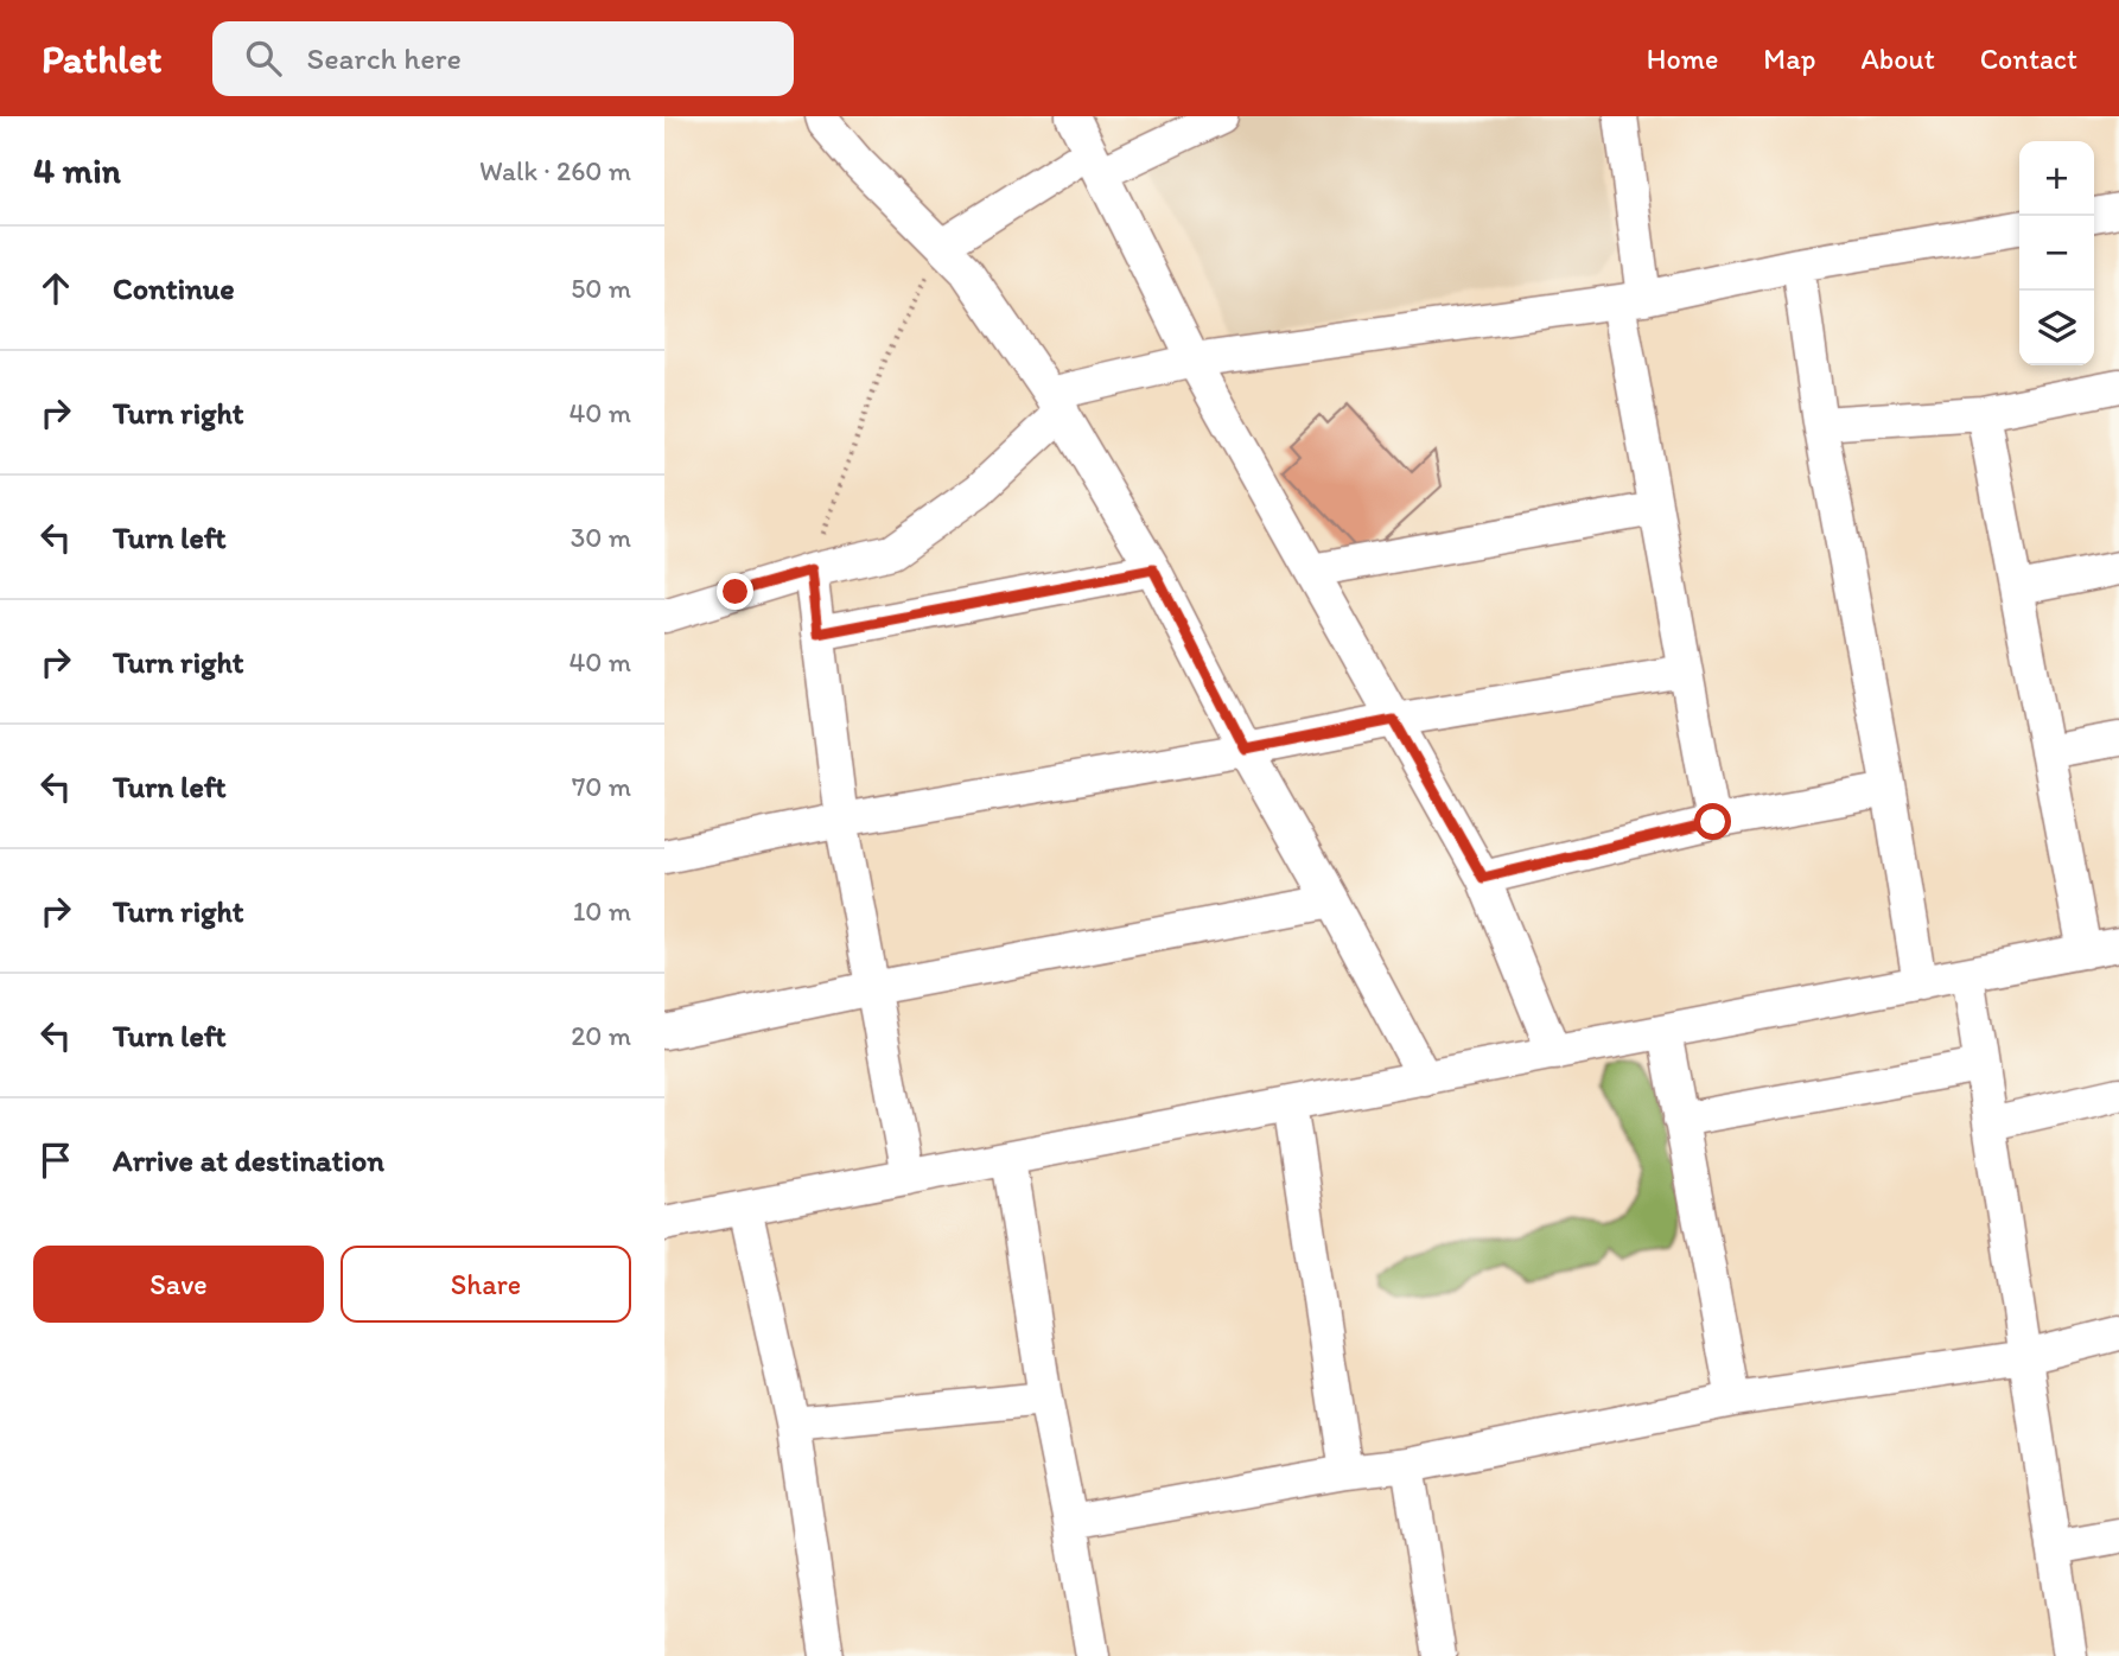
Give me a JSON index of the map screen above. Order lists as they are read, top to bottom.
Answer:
{
  "page": {
    "header": "Pathlet",
    "search": "Search here",
    "nav": [
      "Home",
      "Map",
      "About",
      "Contact"
    ],
    "heading": ["4 min", "Walk · 260 m"],
    "map_buttons": ["+", "−"],
    "list": [
      ["Continue", "50 m"],
      ["Turn right", "40 m"],
      ["Turn left", "30 m"],
      ["Turn right", "40 m"],
      ["Turn left", "70 m"],
      ["Turn right", "10 m"],
      ["Turn left", "20 m"],
      "Arrive at destination"
    ],
    "buttons": ["Save", "Share"]
  }
}
